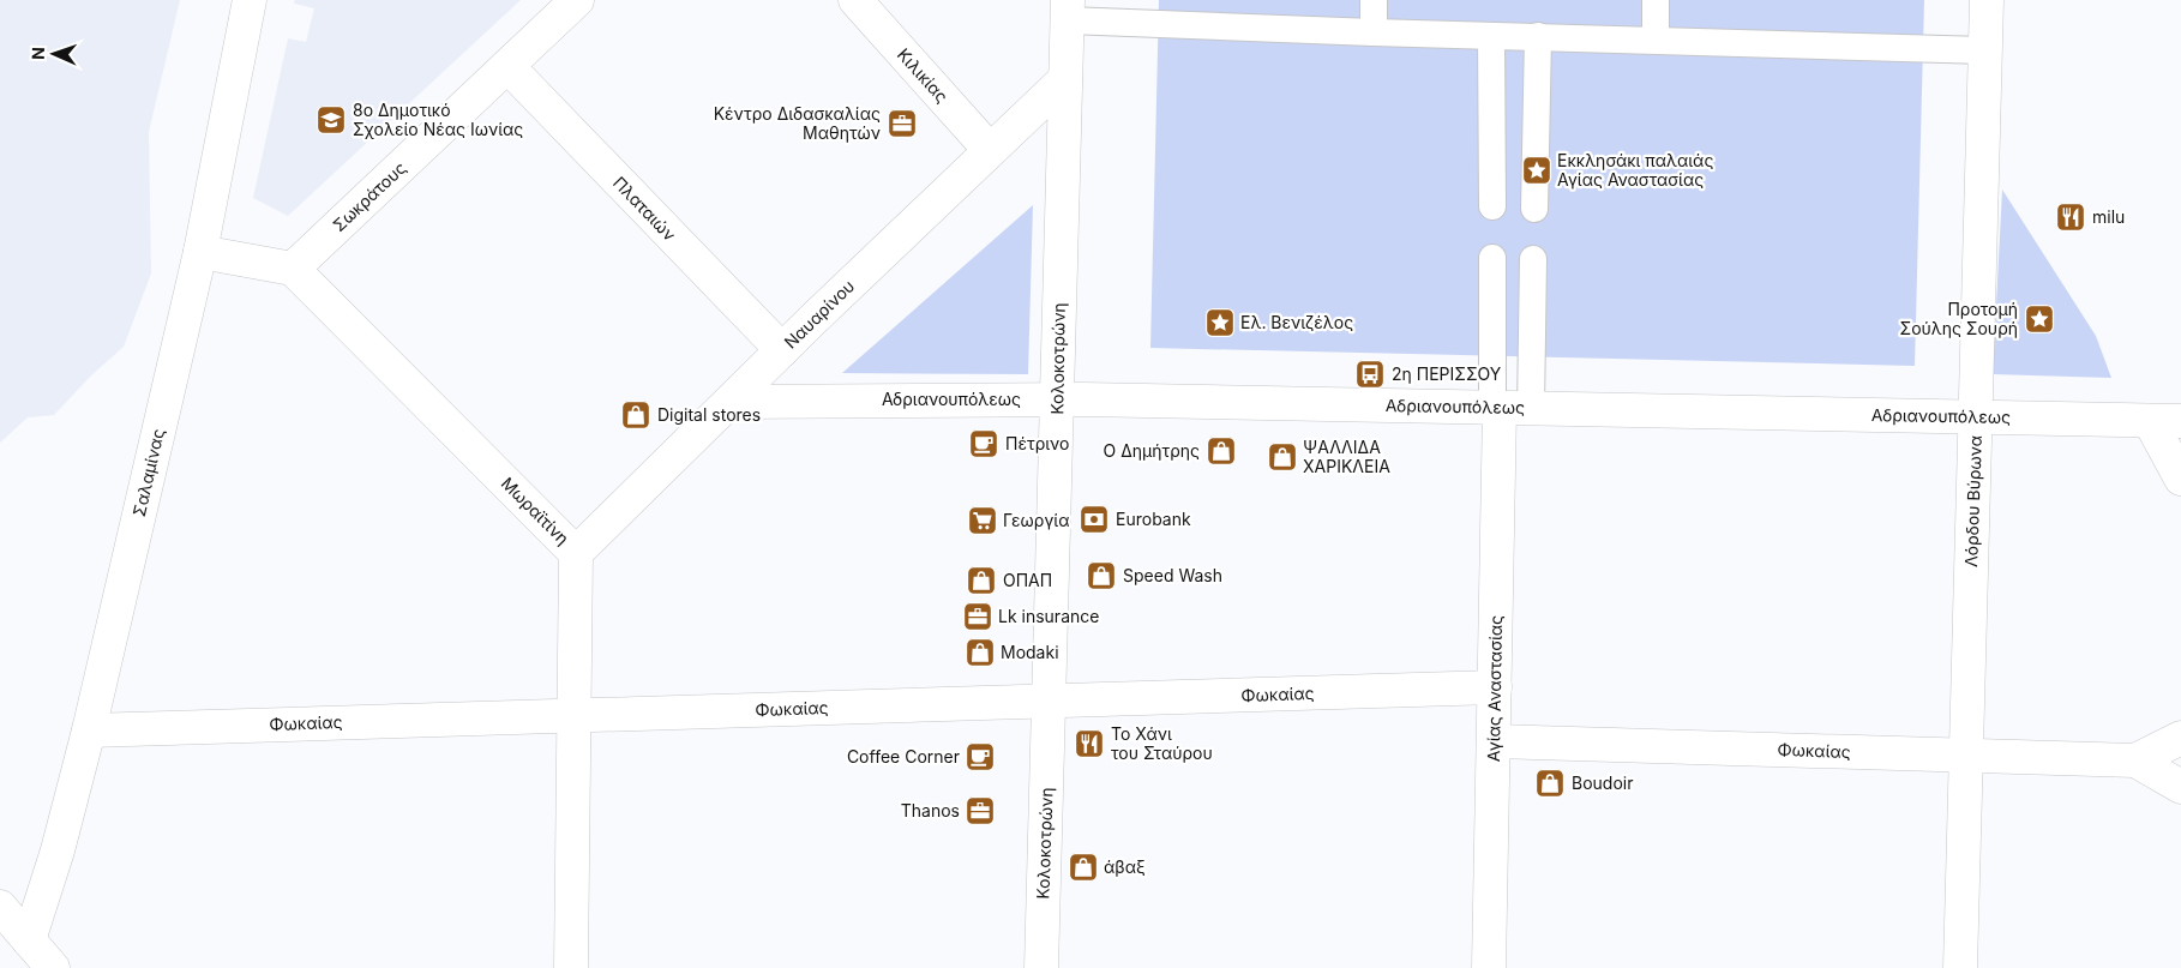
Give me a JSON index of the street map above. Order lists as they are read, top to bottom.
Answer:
{
  "streets": {
    "street": [
      "Κιλικίας",
      "Σωκράτους",
      "Πλαταιών",
      "Ναυαρίνου",
      "Κολοκοτρώνη",
      "Αδριανουπόλεως",
      "Σαλαμίνας",
      "Λόρδου Βύρωνα",
      "Μωραϊτίνη",
      "Αγίας Αναστασίας",
      "Φωκαίας"
    ]
  },
  "crossings": [
    ["Κιλικίας", "Ναυαρίνου"],
    ["Σωκράτους", "Πλαταιών"],
    ["Σωκράτους", "Μωραϊτίνη"],
    ["Πλαταιών", "Ναυαρίνου"],
    ["Ναυαρίνου", "Κολοκοτρώνη"],
    ["Ναυαρίνου", "Αδριανουπόλεως"],
    ["Ναυαρίνου", "Μωραϊτίνη"],
    ["Κολοκοτρώνη", "Αδριανουπόλεως"],
    ["Κολοκοτρώνη", "Φωκαίας"],
    ["Αδριανουπόλεως", "Λόρδου Βύρωνα"],
    ["Αδριανουπόλεως", "Αγίας Αναστασίας"],
    ["Σαλαμίνας", "Φωκαίας"],
    ["Λόρδου Βύρωνα", "Φωκαίας"],
    ["Μωραϊτίνη", "Φωκαίας"],
    ["Αγίας Αναστασίας", "Φωκαίας"]
  ],
  "places": {
    "school or university": ["8ο Δημοτικό Σχολείο Νέας Ιωνίας"],
    "office": ["Κέντρο Διδασκαλίας Μαθητών", "Lk insurance", "Thanos"],
    "place": ["Εκκλησάκι παλαιάς Αγίας Αναστασίας", "Προτομή Σούλης Σουρή", "Ελ. Βενιζέλος"],
    "restaurant": ["milu", "Το Χάνι του Σταύρου"],
    "bus stop": ["2η ΠΕΡΙΣΣΟΥ"],
    "shop": [
      "Digital stores",
      "Ο Δημήτρης",
      "ΨΑΛΛΙΔΑ ΧΑΡΙΚΛΕΙΑ",
      "Speed Wash",
      "ΟΠΑΠ",
      "Modaki",
      "Boudoir",
      "άβαξ"
    ],
    "cafe": ["Πέτρινο", "Coffee Corner"],
    "bank": ["Eurobank"],
    "supermarket": ["Γεωργία"]
  },
  "north": "left"
}
